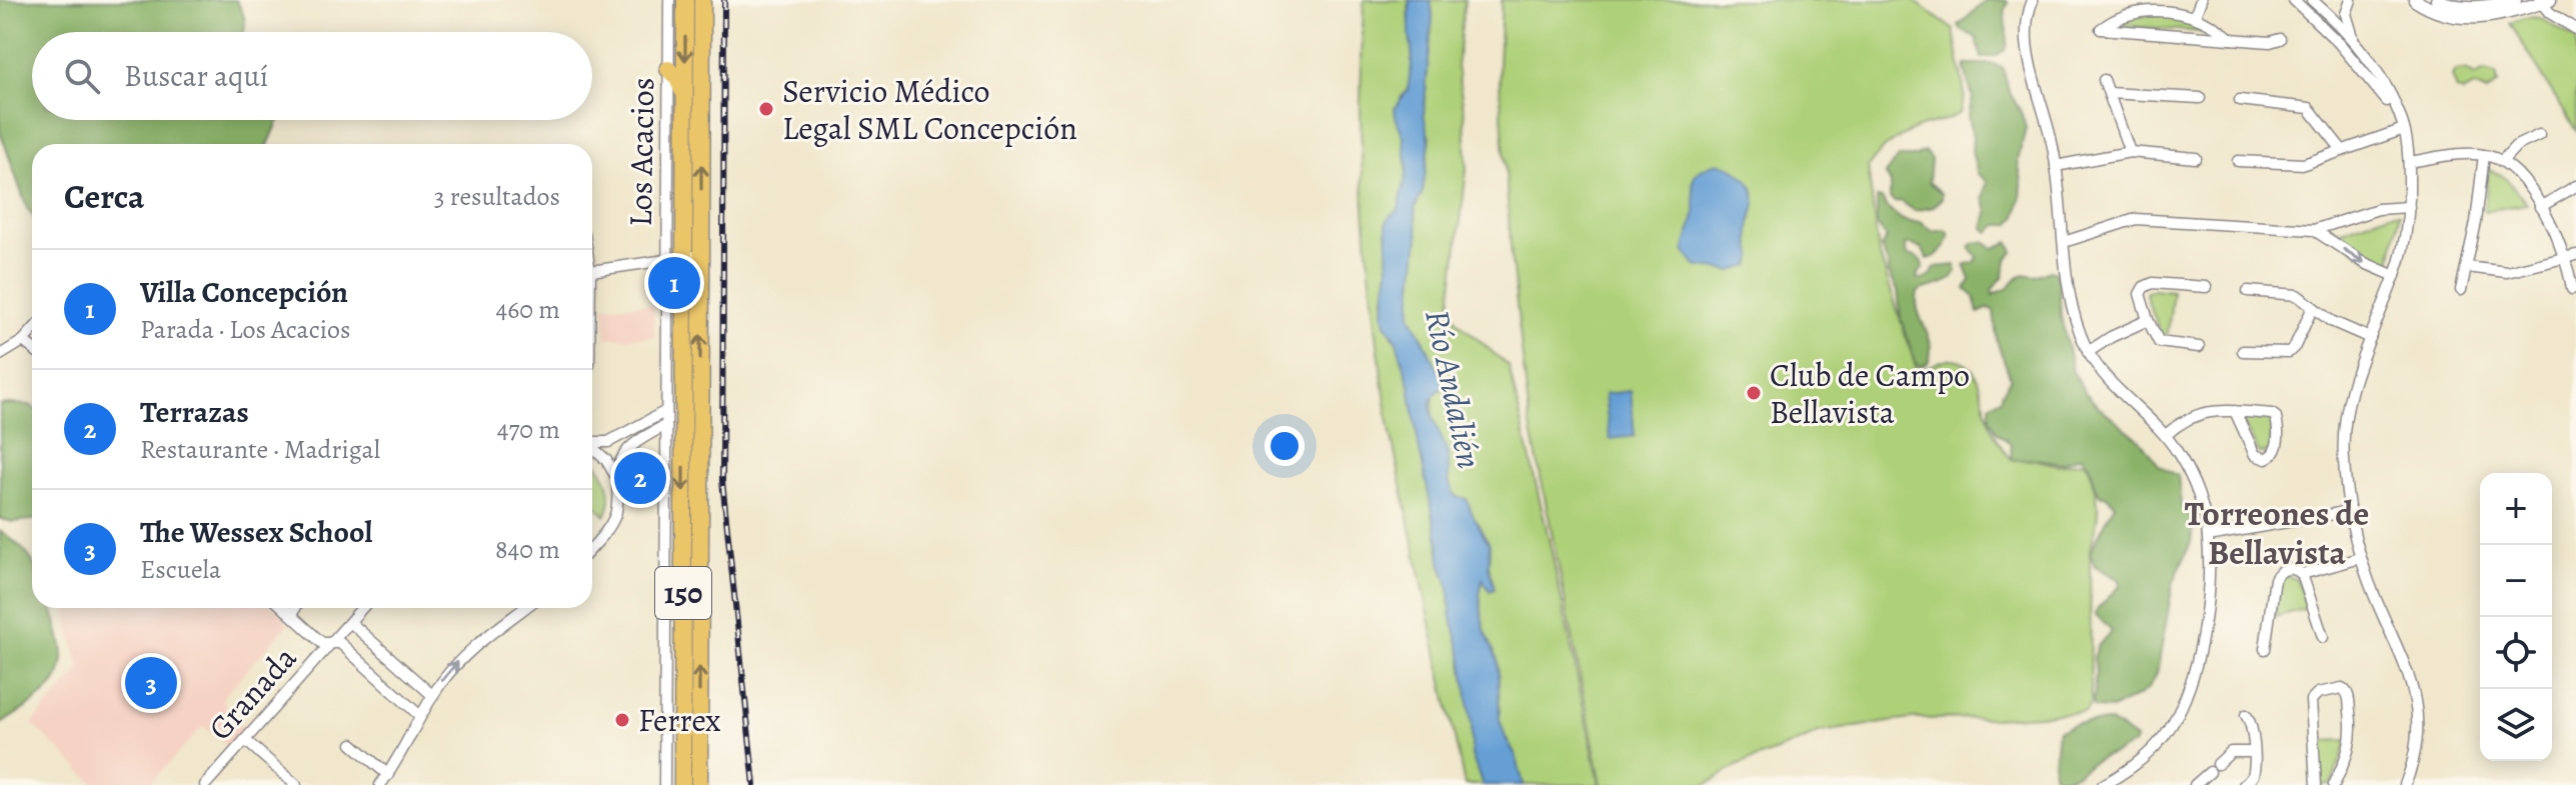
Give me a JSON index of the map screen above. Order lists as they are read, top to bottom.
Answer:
{
  "streets": {
    "highway": ["150"],
    "street": ["Los Acacios", "Granada"]
  },
  "districts": ["Torreones de Bellavista"],
  "water": ["Río Andalién"],
  "places": ["Servicio Médico Legal SML Concepción", "Club de Campo Bellavista", "Ferrex"],
  "page": {
    "search": "Buscar aquí",
    "heading": ["Cerca", "3 resultados"],
    "list": [
      {
        "mark": "1",
        "name": "Villa Concepción",
        "note": "Parada · Los Acacios",
        "value": "460 m"
      },
      {
        "mark": "2",
        "name": "Terrazas",
        "note": "Restaurante · Madrigal",
        "value": "470 m"
      },
      {
        "mark": "3",
        "name": "The Wessex School",
        "note": "Escuela",
        "value": "840 m"
      }
    ],
    "pins": ["1", "2", "3"],
    "map_buttons": ["+", "−"]
  }
}
